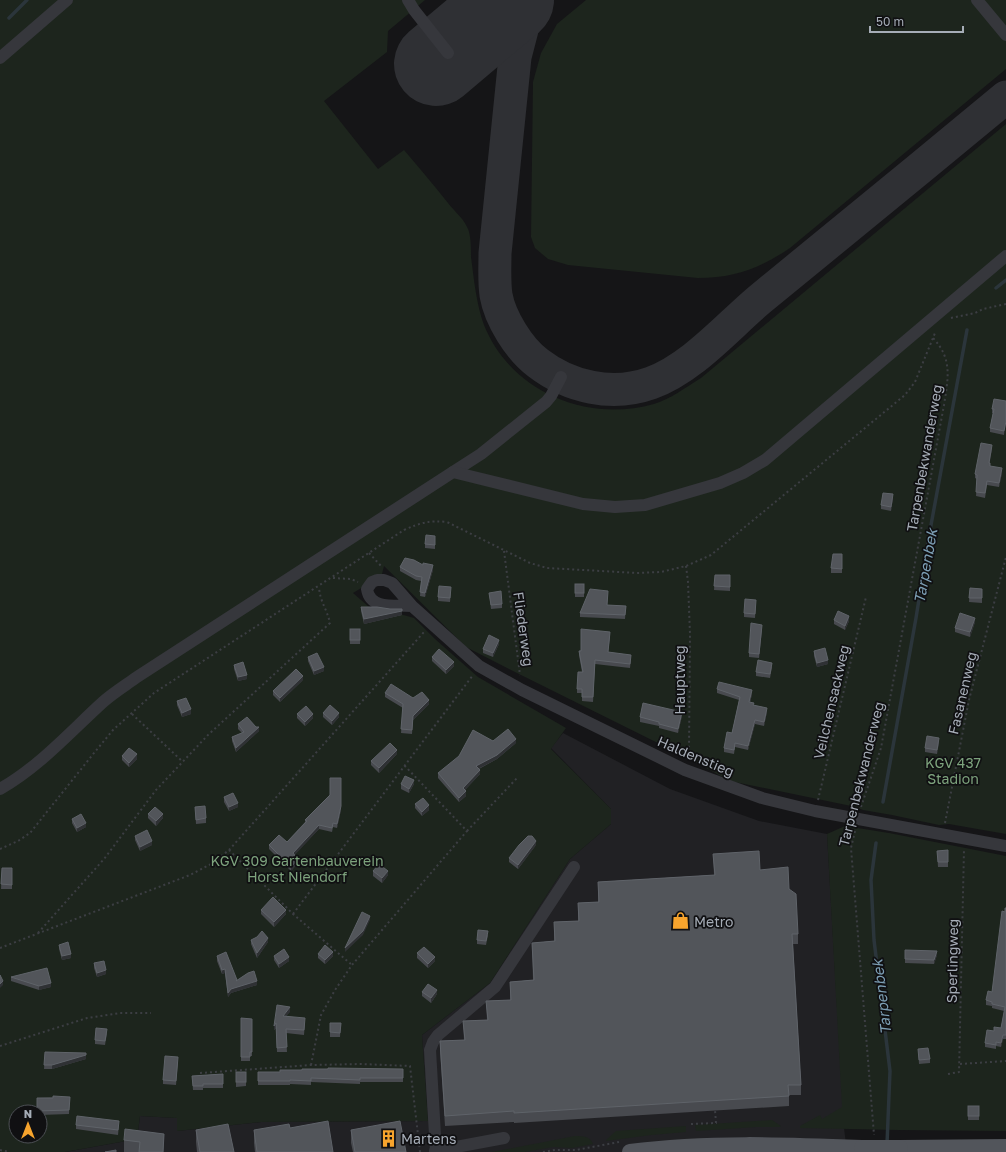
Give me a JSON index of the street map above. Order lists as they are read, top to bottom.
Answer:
{
  "streets": {
    "street": ["Haldenstieg"],
    "path": [
      "Tarpenbekwanderweg",
      "Fliederweg",
      "Hauptweg",
      "Fasanenweg",
      "Veilchensackweg",
      "Sperlingweg"
    ]
  },
  "crossings": [
    ["Tarpenbekwanderweg", "Haldenstieg"],
    ["Fliederweg", "Haldenstieg"],
    ["Hauptweg", "Haldenstieg"],
    ["Fasanenweg", "Haldenstieg"],
    ["Veilchensackweg", "Haldenstieg"],
    ["Haldenstieg", "Sperlingweg"]
  ],
  "water": ["Tarpenbek"],
  "parks": ["KGV 437 Stadion", "KGV 309 Gartenbauverein Horst Niendorf"],
  "places": {
    "shop": ["Metro"],
    "building": ["Martens"]
  },
  "scale_bar": "50 m",
  "north": "top"
}
